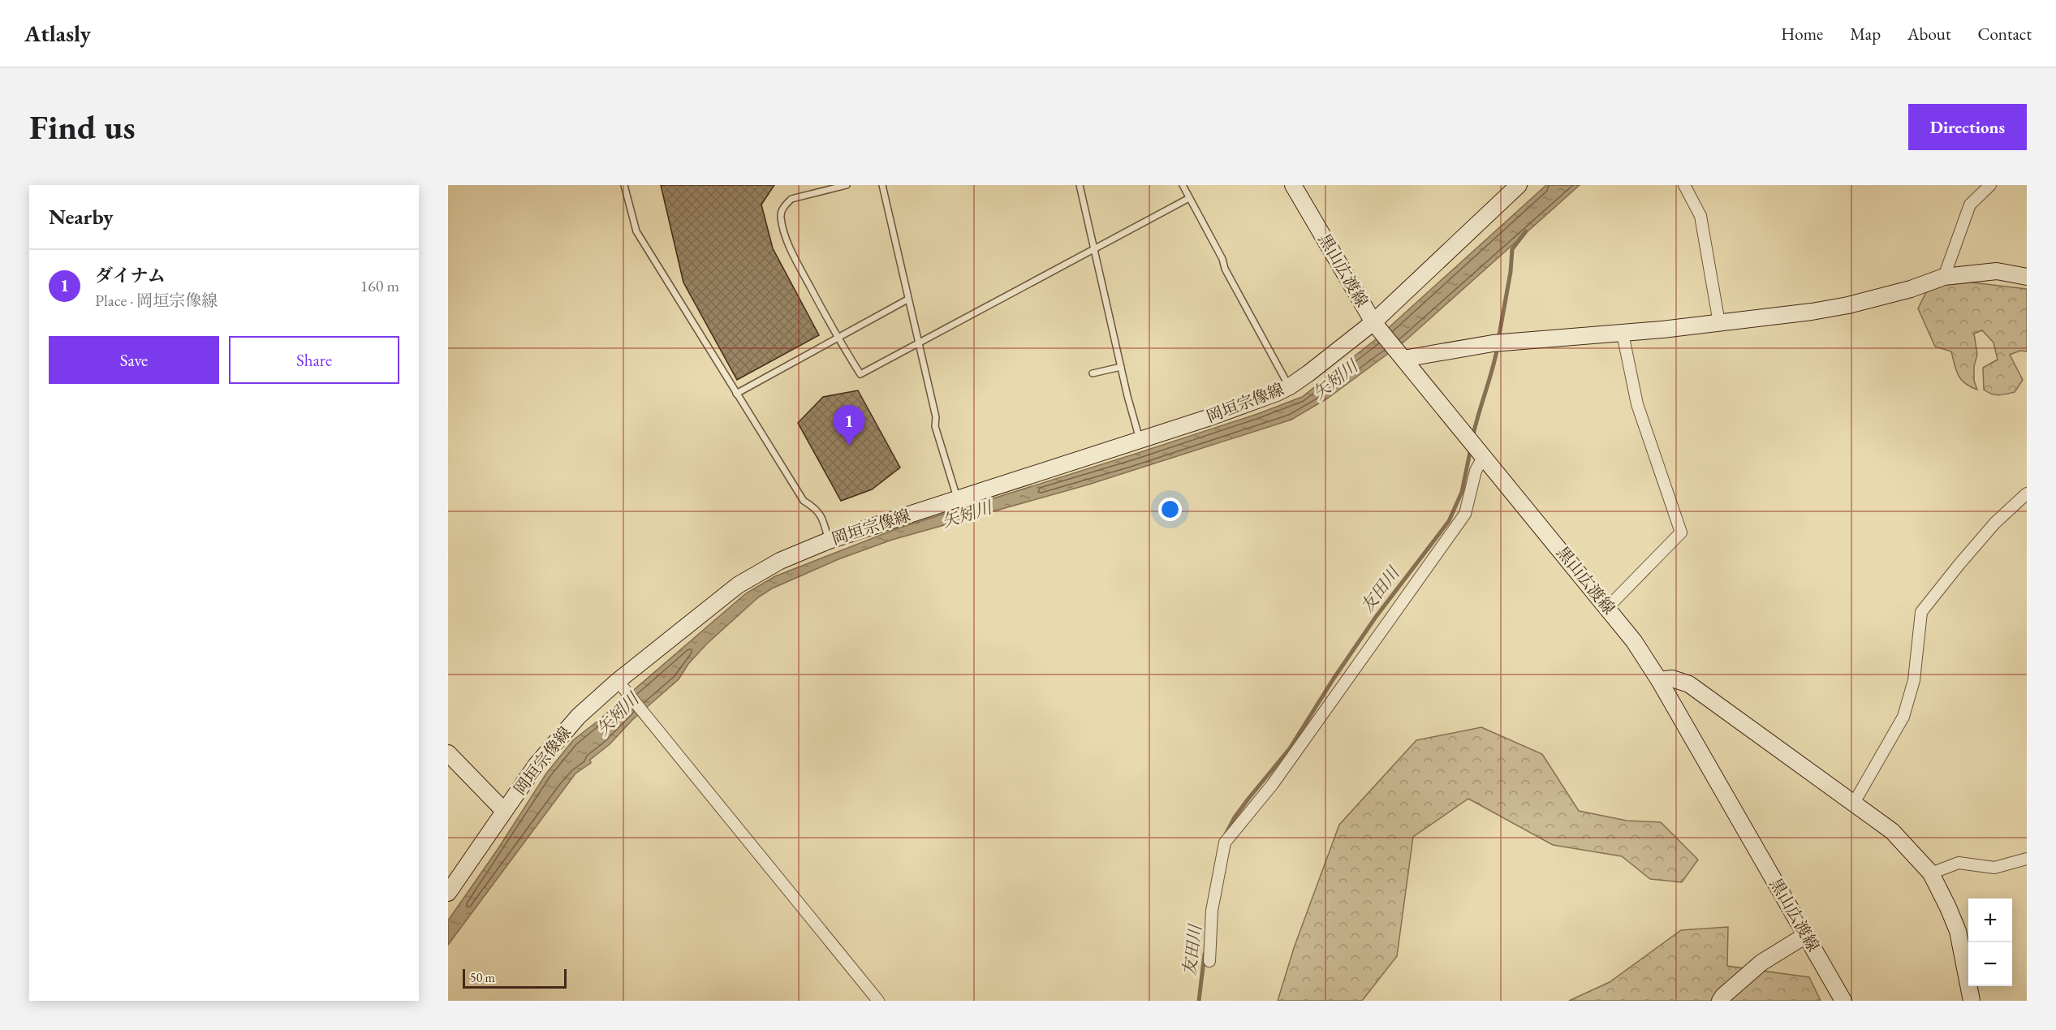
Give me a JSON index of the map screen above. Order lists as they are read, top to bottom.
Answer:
{
  "streets": {
    "main road": ["黒山広渡線", "岡垣宗像線"]
  },
  "crossings": [
    ["黒山広渡線", "岡垣宗像線"]
  ],
  "water": ["矢矧川", "友田川"],
  "scale_bar": "50 m",
  "page": {
    "header": "Atlasly",
    "nav": [
      "Home",
      "Map",
      "About",
      "Contact"
    ],
    "buttons": [
      "Directions",
      ["Save", "Share"]
    ],
    "title": "Find us",
    "heading": "Nearby",
    "list": [
      {
        "mark": "1",
        "name": "ダイナム",
        "note": "Place · 岡垣宗像線",
        "value": "160 m"
      }
    ],
    "pins": "1",
    "map_buttons": ["+", "−"],
    "scale": "50 m"
  }
}
